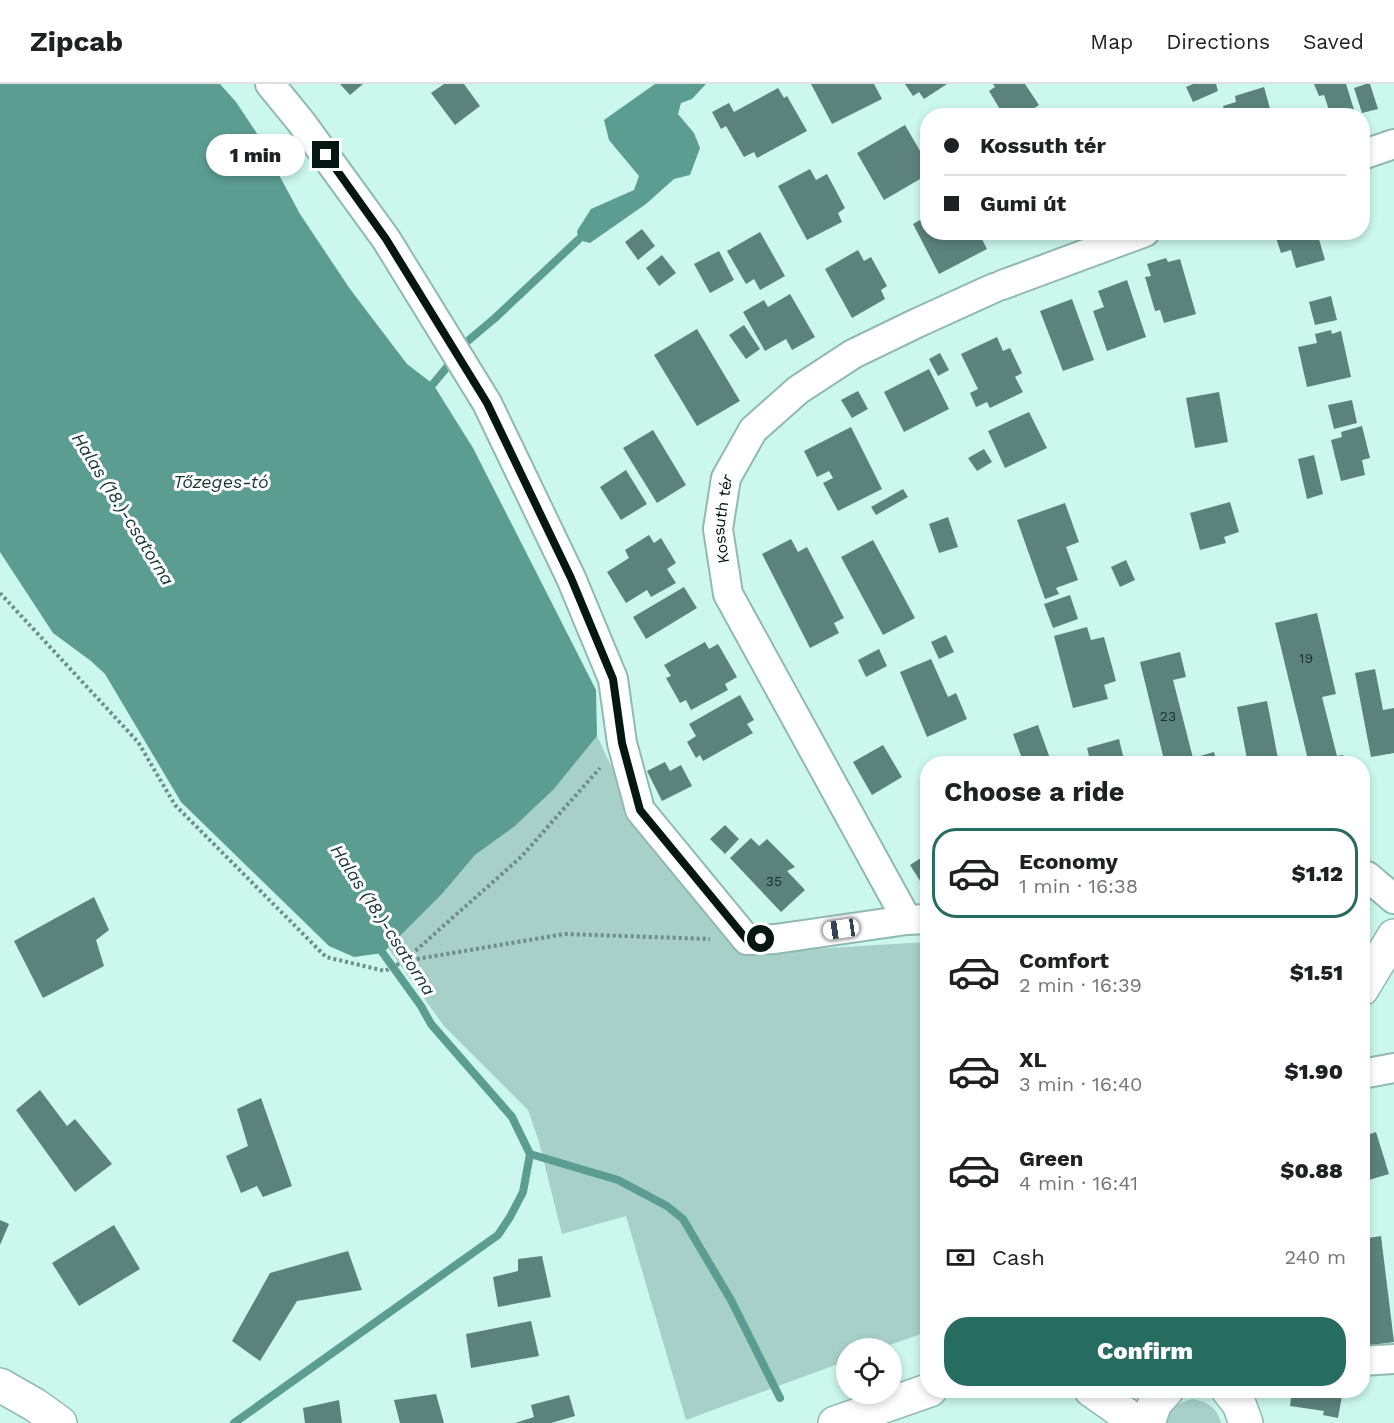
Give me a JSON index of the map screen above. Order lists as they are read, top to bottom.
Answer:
{
  "streets": {
    "street": ["Kossuth tér"]
  },
  "water": ["Tőzeges-tó", "Halas (18.)-csatorna"],
  "house_numbers": ["19", "23", "35"],
  "page": {
    "header": "Zipcab",
    "nav": ["Map", "Directions", "Saved"],
    "banner": ["Kossuth tér", "Gumi út"],
    "bubble": "1 min",
    "heading": "Choose a ride",
    "list": [
      {
        "name": "Economy",
        "note": "1 min · 16:38",
        "value": "$1.12"
      },
      {
        "name": "Comfort",
        "note": "2 min · 16:39",
        "value": "$1.51"
      },
      {
        "name": "XL",
        "note": "3 min · 16:40",
        "value": "$1.90"
      },
      {
        "name": "Green",
        "note": "4 min · 16:41",
        "value": "$0.88"
      }
    ],
    "pay": ["Cash", "240 m"],
    "buttons": "Confirm"
  }
}
